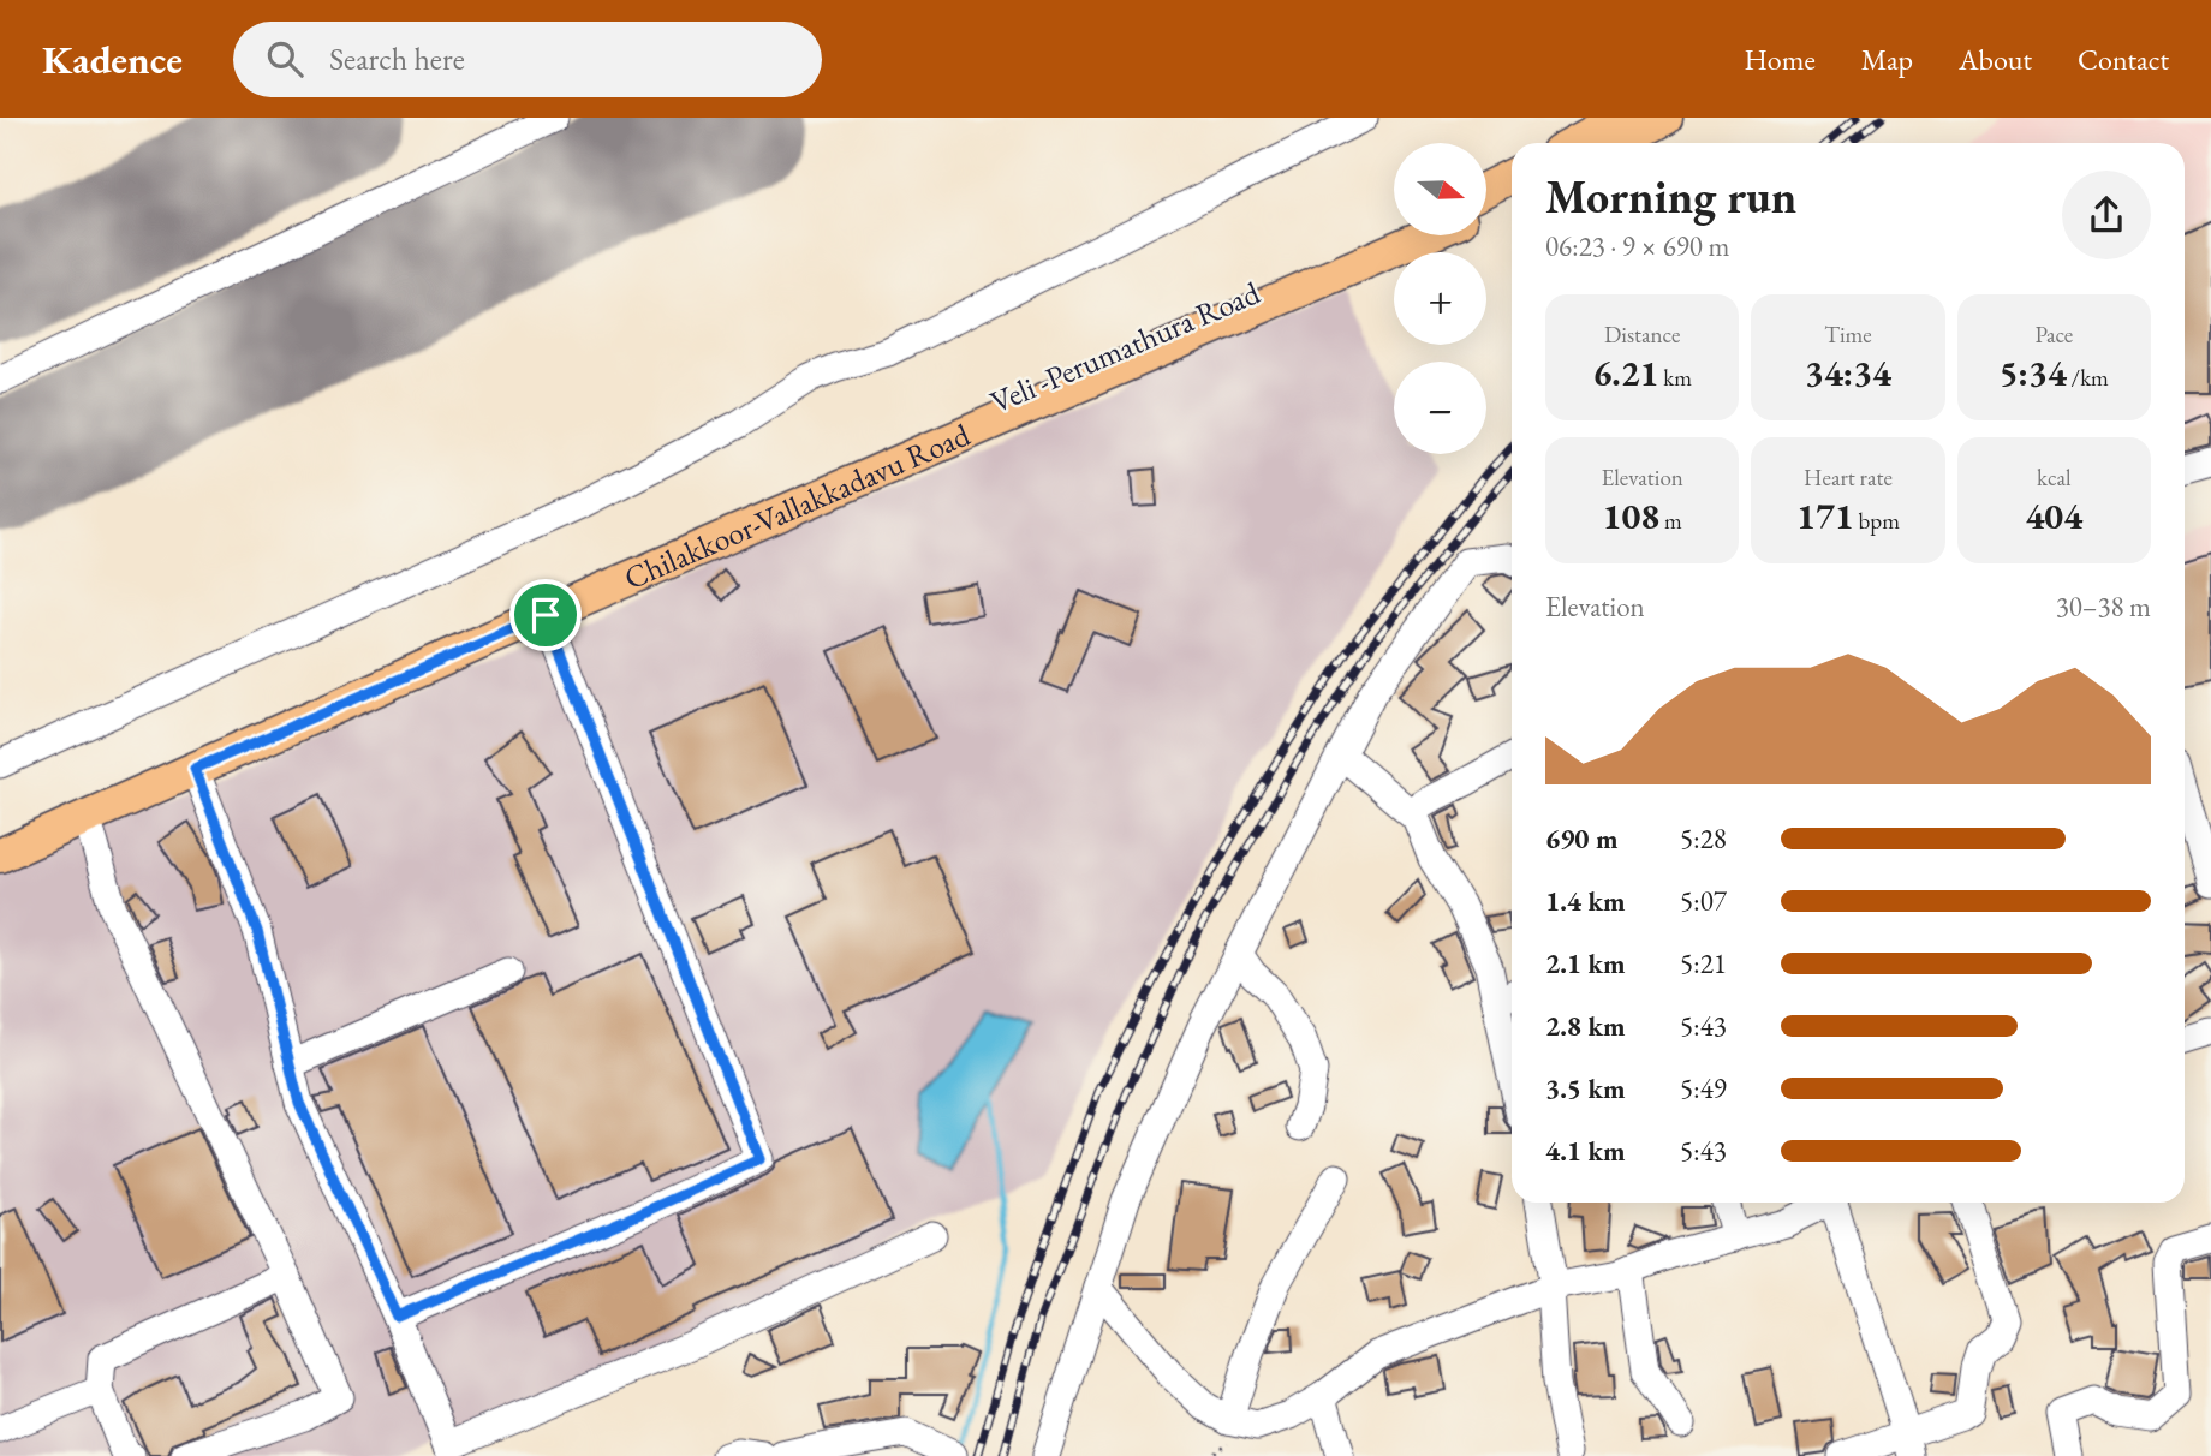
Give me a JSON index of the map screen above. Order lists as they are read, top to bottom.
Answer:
{
  "streets": {
    "main road": ["Veli -Perumathura Road", "Chilakkoor-Vallakkadavu Road"]
  },
  "north": "right",
  "page": {
    "header": "Kadence",
    "search": "Search here",
    "nav": [
      "Home",
      "Map",
      "About",
      "Contact"
    ],
    "map_buttons": ["+", "−"],
    "heading": ["Morning run", "06:23 · 9 × 690 m"],
    "stats": [
      ["Distance", "6.21 km"],
      ["Time", "34:34"],
      ["Pace", "5:34 /km"],
      ["Elevation", "108 m"],
      ["Heart rate", "171 bpm"],
      ["kcal", "404"]
    ],
    "chart": ["Elevation", "30–38 m"],
    "list": [
      {
        "name": "690 m",
        "note": "5:28"
      },
      {
        "name": "1.4 km",
        "note": "5:07"
      },
      {
        "name": "2.1 km",
        "note": "5:21"
      },
      {
        "name": "2.8 km",
        "note": "5:43"
      },
      {
        "name": "3.5 km",
        "note": "5:49"
      },
      {
        "name": "4.1 km",
        "note": "5:43"
      }
    ]
  }
}
